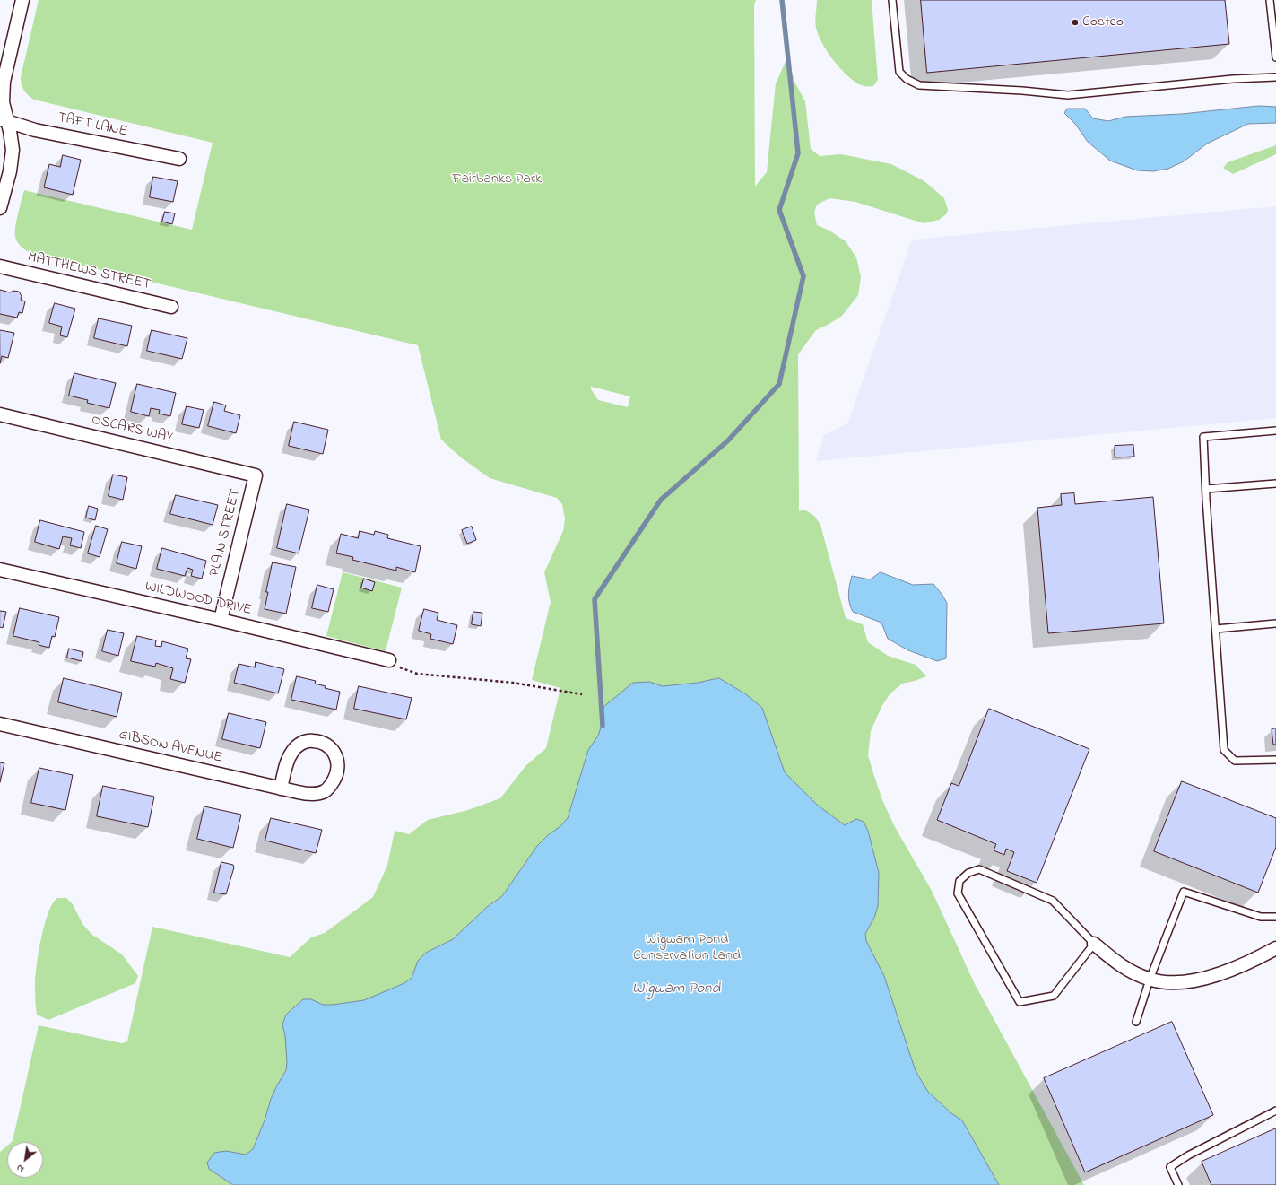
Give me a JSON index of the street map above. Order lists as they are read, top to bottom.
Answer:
{
  "streets": {
    "street": [
      "TAFT LANE",
      "MATTHEWS STREET",
      "OSCARS WAY",
      "PLAIN STREET",
      "WILDWOOD DRIVE",
      "GIBSON AVENUE"
    ]
  },
  "crossings": [
    ["OSCARS WAY", "PLAIN STREET"],
    ["PLAIN STREET", "WILDWOOD DRIVE"]
  ],
  "water": ["Wigwam Pond"],
  "parks": ["Fairbanks Park", "Wigwam Pond Conservation Land"],
  "places": ["Costco"],
  "north": "bottom left"
}
